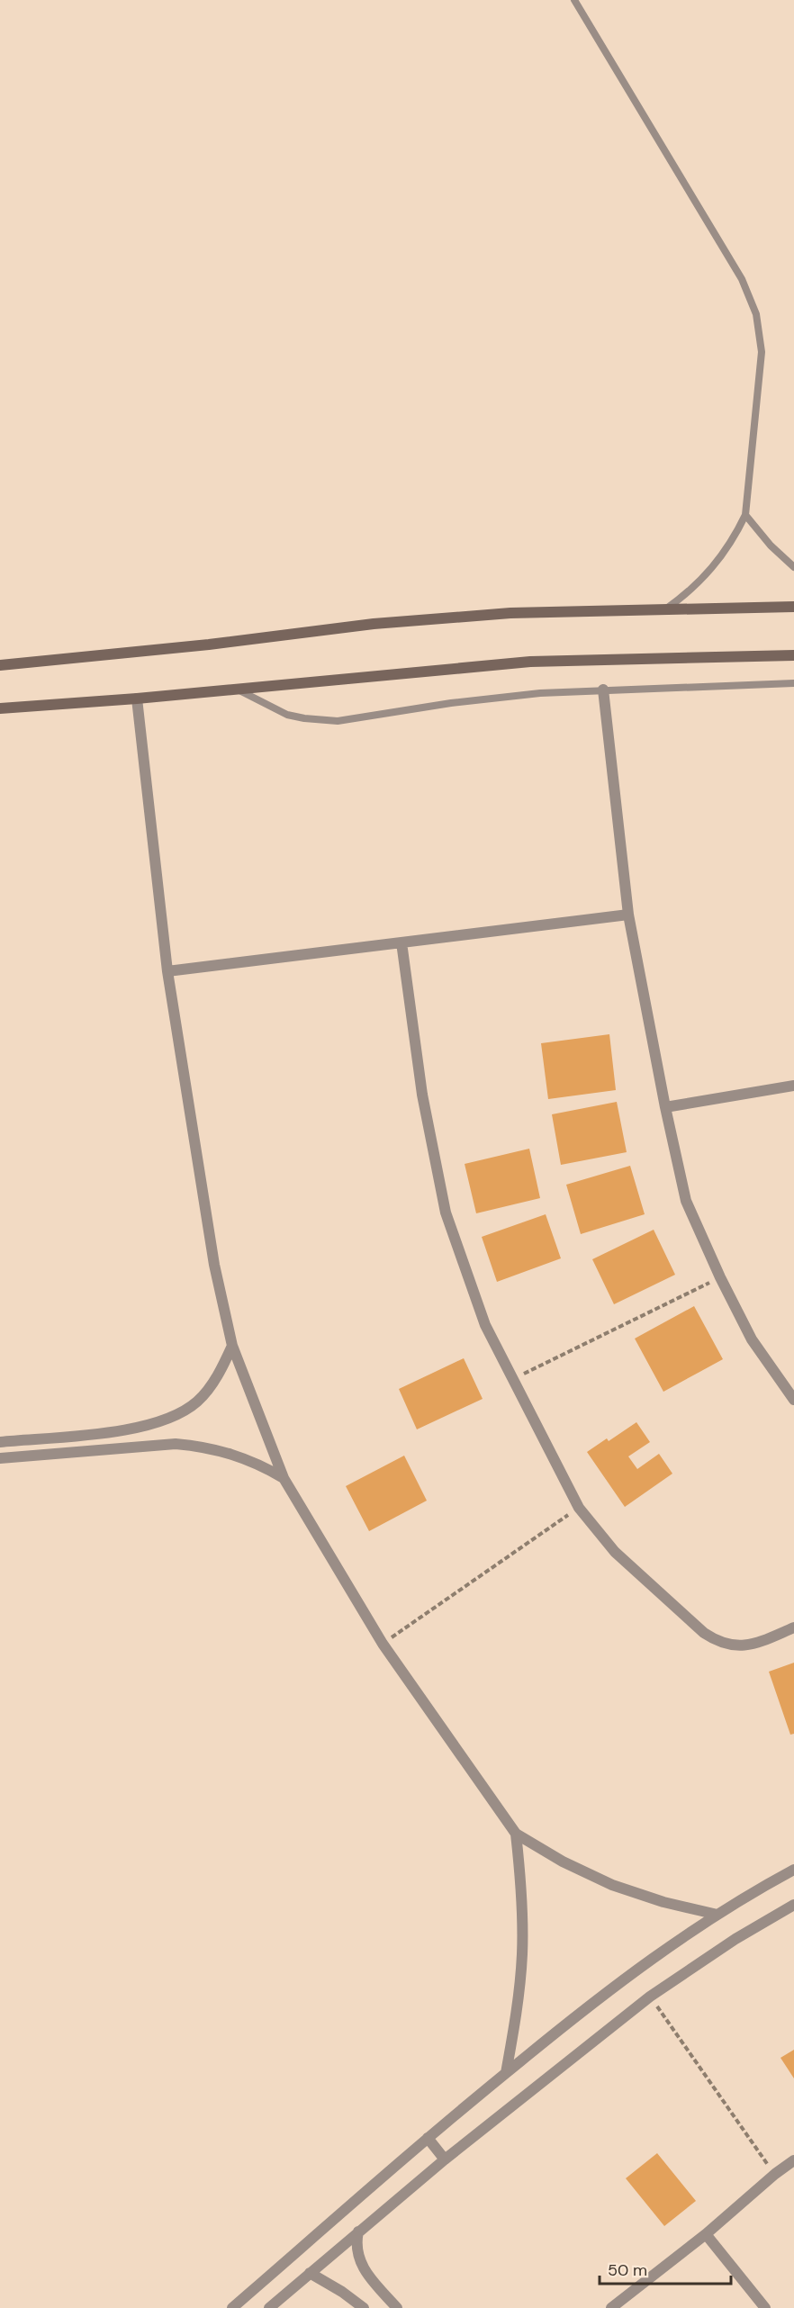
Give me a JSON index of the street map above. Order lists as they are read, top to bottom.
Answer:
{
  "scale_bar": "50 m"
}
